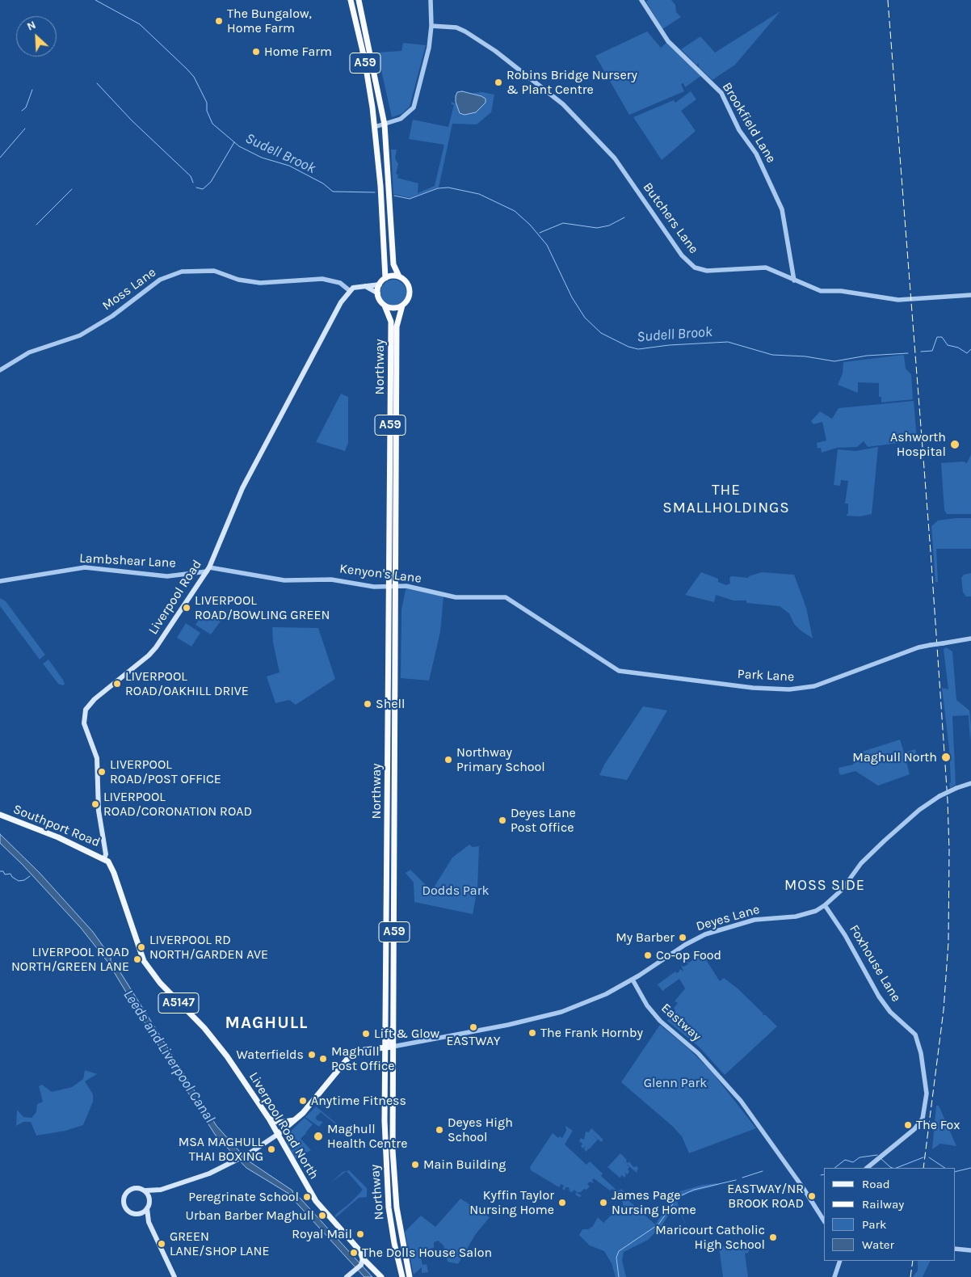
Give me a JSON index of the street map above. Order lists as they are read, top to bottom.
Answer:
{
  "streets": {
    "highway": ["A59", "Northway"],
    "main road": [
      "Liverpool Road",
      "Southport Road",
      "A5147",
      "Liverpool Road North"
    ],
    "street": [
      "Brookfield Lane",
      "Butchers Lane",
      "Moss Lane",
      "Lambshear Lane",
      "Kenyon's Lane",
      "Park Lane",
      "Deyes Lane",
      "Foxhouse Lane",
      "Eastway"
    ]
  },
  "crossings": [
    ["A59", "Northway"],
    ["Brookfield Lane", "Butchers Lane"],
    ["Moss Lane", "Liverpool Road"],
    ["Northway", "Kenyon's Lane"],
    ["Lambshear Lane", "Kenyon's Lane"],
    ["Lambshear Lane", "Liverpool Road"],
    ["Kenyon's Lane", "Liverpool Road"],
    ["Kenyon's Lane", "Park Lane"],
    ["Liverpool Road", "Southport Road"],
    ["Liverpool Road", "Liverpool Road North"],
    ["Southport Road", "Liverpool Road North"],
    ["Deyes Lane", "Foxhouse Lane"],
    ["Deyes Lane", "Eastway"]
  ],
  "districts": ["THE SMALLHOLDINGS", "MOSS SIDE", "MAGHULL"],
  "water": ["Sudell Brook", "Leeds and Liverpool Canal"],
  "parks": ["Dodds Park", "Glenn Park"],
  "places": [
    "The Bungalow, Home Farm",
    "Home Farm",
    "Robins Bridge Nursery & Plant Centre",
    "Ashworth Hospital",
    "LIVERPOOL ROAD/BOWLING GREEN",
    "LIVERPOOL ROAD/OAKHILL DRIVE",
    "Shell",
    "Maghull North",
    "Northway Primary School",
    "LIVERPOOL ROAD/POST OFFICE",
    "LIVERPOOL ROAD/CORONATION ROAD",
    "Deyes Lane Post Office",
    "My Barber",
    "LIVERPOOL RD NORTH/GARDEN AVE",
    "Co-op Food",
    "LIVERPOOL ROAD NORTH/GREEN LANE",
    "EASTWAY",
    "The Frank Hornby",
    "Lift & Glow",
    "Waterfields",
    "Maghull Post Office",
    "Anytime Fitness",
    "The Fox",
    "Deyes High School",
    "Maghull Health Centre",
    "MSA MAGHULL THAI BOXING",
    "Main Building",
    "EASTWAY/NR BROOK ROAD",
    "Peregrinate School",
    "Kyffin Taylor Nursing Home",
    "James Page Nursing Home",
    "Urban Barber Maghull",
    "Royal Mail",
    "Maricourt Catholic High School",
    "GREEN LANE/SHOP LANE",
    "The Dolls House Salon"
  ],
  "legend": [
    "Road",
    "Railway",
    "Park",
    "Water"
  ],
  "north": "top left"
}
